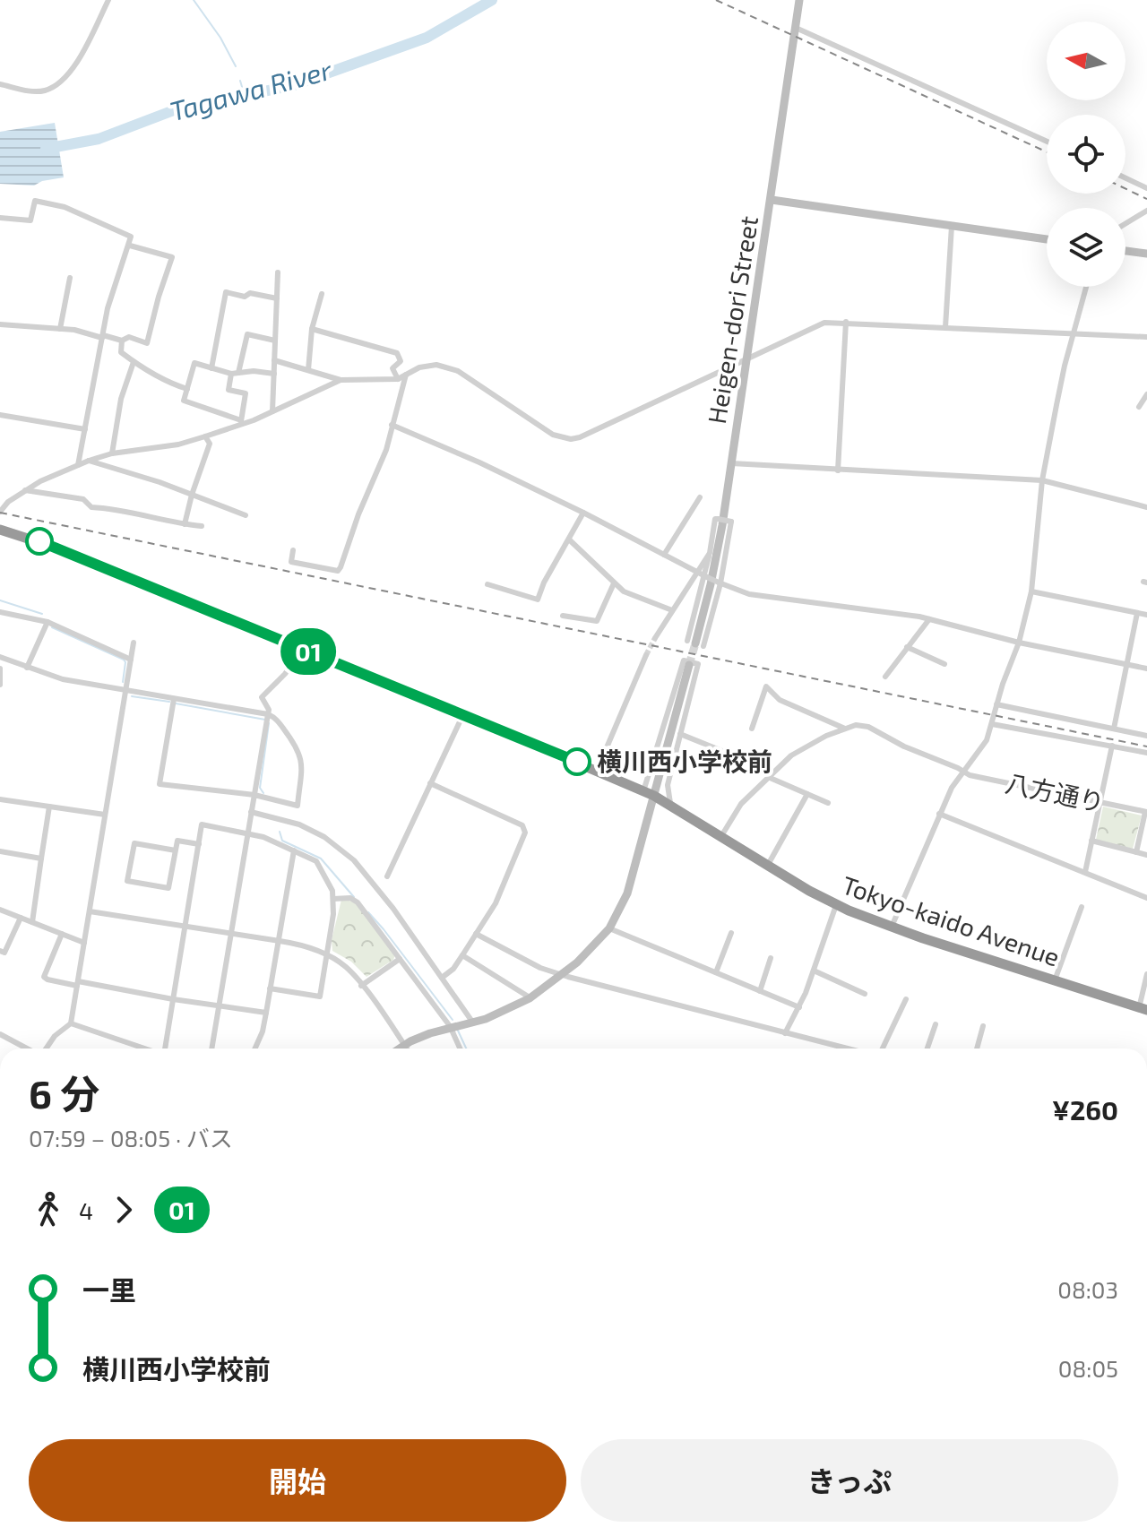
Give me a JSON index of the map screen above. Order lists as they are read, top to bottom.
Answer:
{
  "streets": {
    "highway": ["Tokyo-kaido Avenue"],
    "street": ["Heigen-dori Street", "八方通り"]
  },
  "water": ["Tagawa River"],
  "places": ["横川西小学校前"],
  "lines": ["bus line 01"],
  "north": "left",
  "page": {
    "on_map": "01",
    "heading": ["6 分", "07:59 – 08:05 · バス", "¥260"],
    "legs": ["4", "01"],
    "list": [
      {
        "name": "一里",
        "value": "08:03"
      },
      {
        "name": "横川西小学校前",
        "value": "08:05"
      }
    ],
    "buttons": ["開始", "きっぷ"]
  }
}
